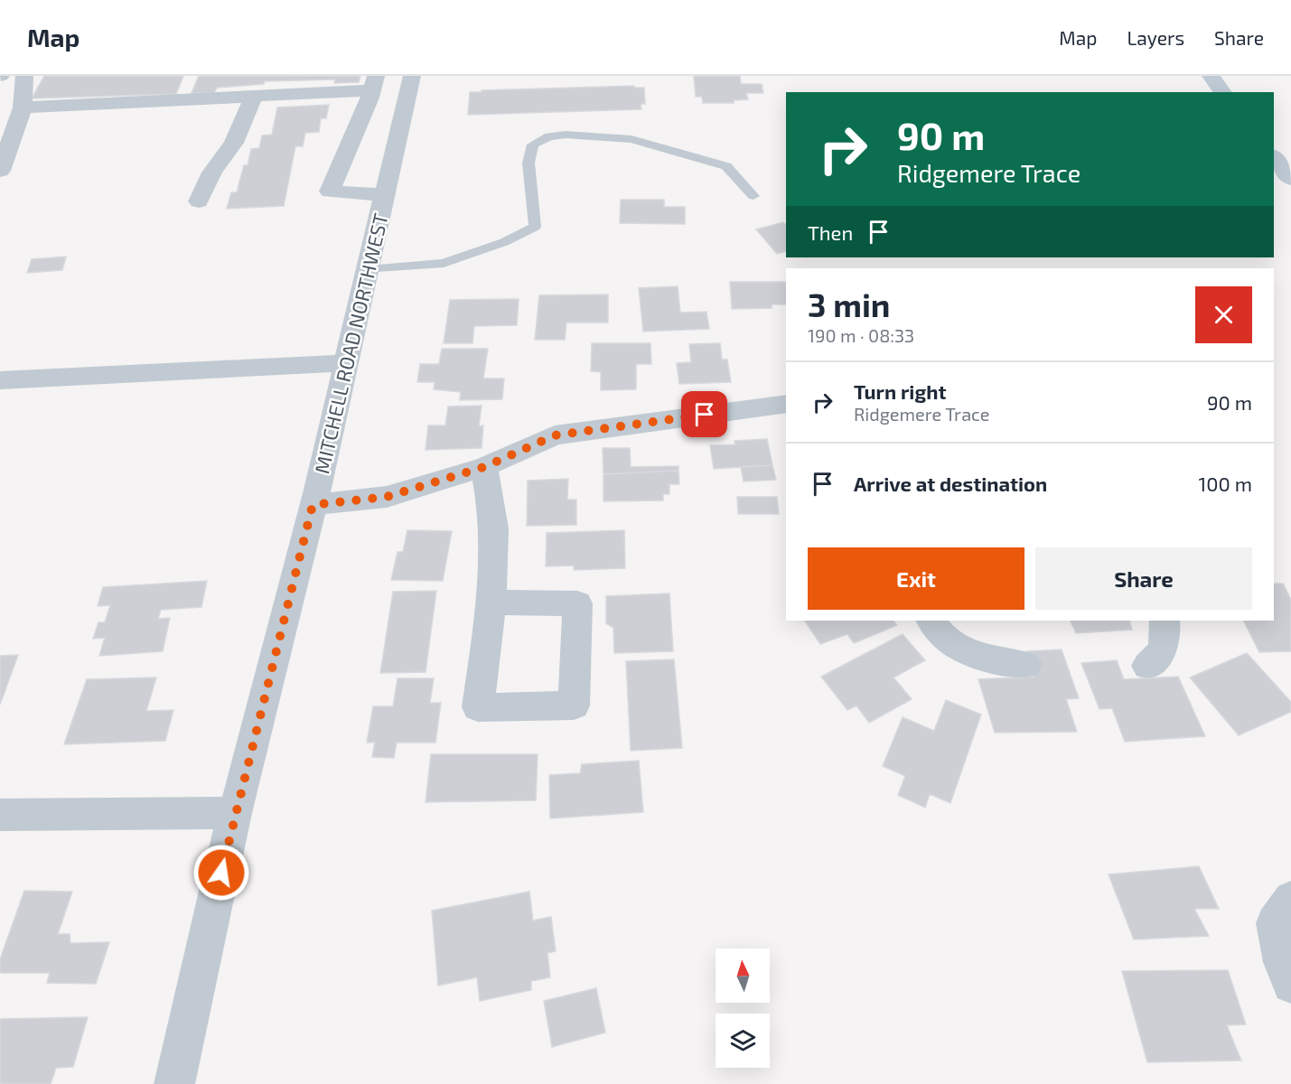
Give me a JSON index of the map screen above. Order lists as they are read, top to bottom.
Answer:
{
  "streets": {
    "street": ["MITCHELL ROAD NORTHWEST"]
  },
  "north": "top",
  "page": {
    "header": "Map",
    "nav": ["Map", "Layers", "Share"],
    "turn": ["90 m", "Ridgemere Trace"],
    "then": "Then",
    "heading": ["3 min", "190 m · 08:33"],
    "list": [
      {
        "name": "Turn right",
        "note": "Ridgemere Trace",
        "value": "90 m"
      },
      {
        "name": "Arrive at destination",
        "value": "100 m"
      }
    ],
    "buttons": ["Exit", "Share"]
  }
}
